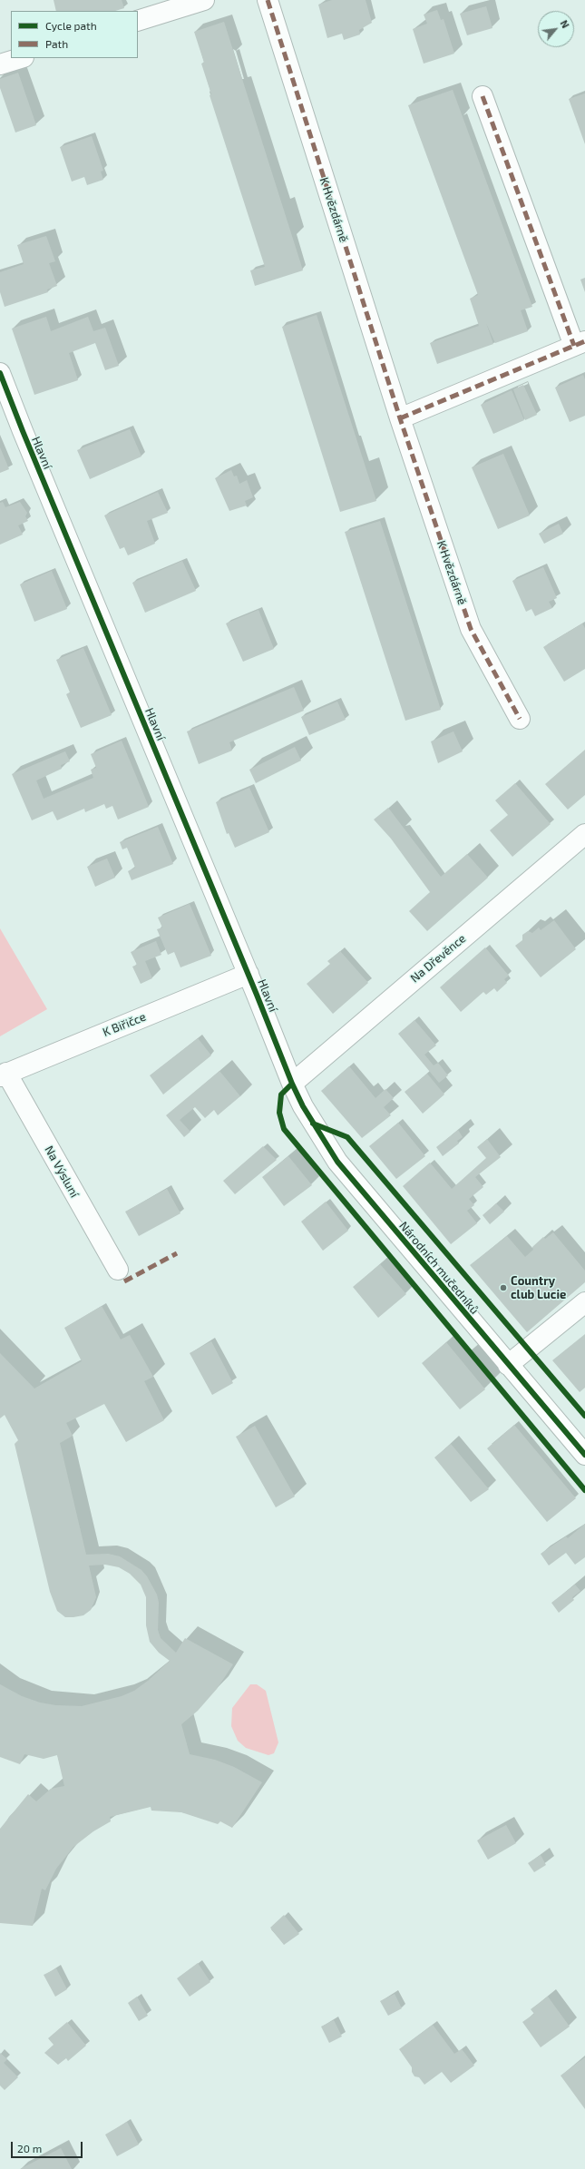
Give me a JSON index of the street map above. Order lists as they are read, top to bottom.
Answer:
{
  "streets": {
    "street": [
      "K Hvězdárně",
      "Hlavní",
      "Na Dřevěnce",
      "K Biřičce",
      "Na Výsluní",
      "Národních mučedníků"
    ]
  },
  "crossings": [
    ["Hlavní", "Na Dřevěnce"],
    ["Hlavní", "K Biřičce"],
    ["Hlavní", "Národních mučedníků"],
    ["Na Dřevěnce", "Národních mučedníků"],
    ["K Biřičce", "Na Výsluní"]
  ],
  "places": ["Country club Lucie"],
  "legend": ["Cycle path", "Path"],
  "scale_bar": "20 m",
  "north": "top right"
}
